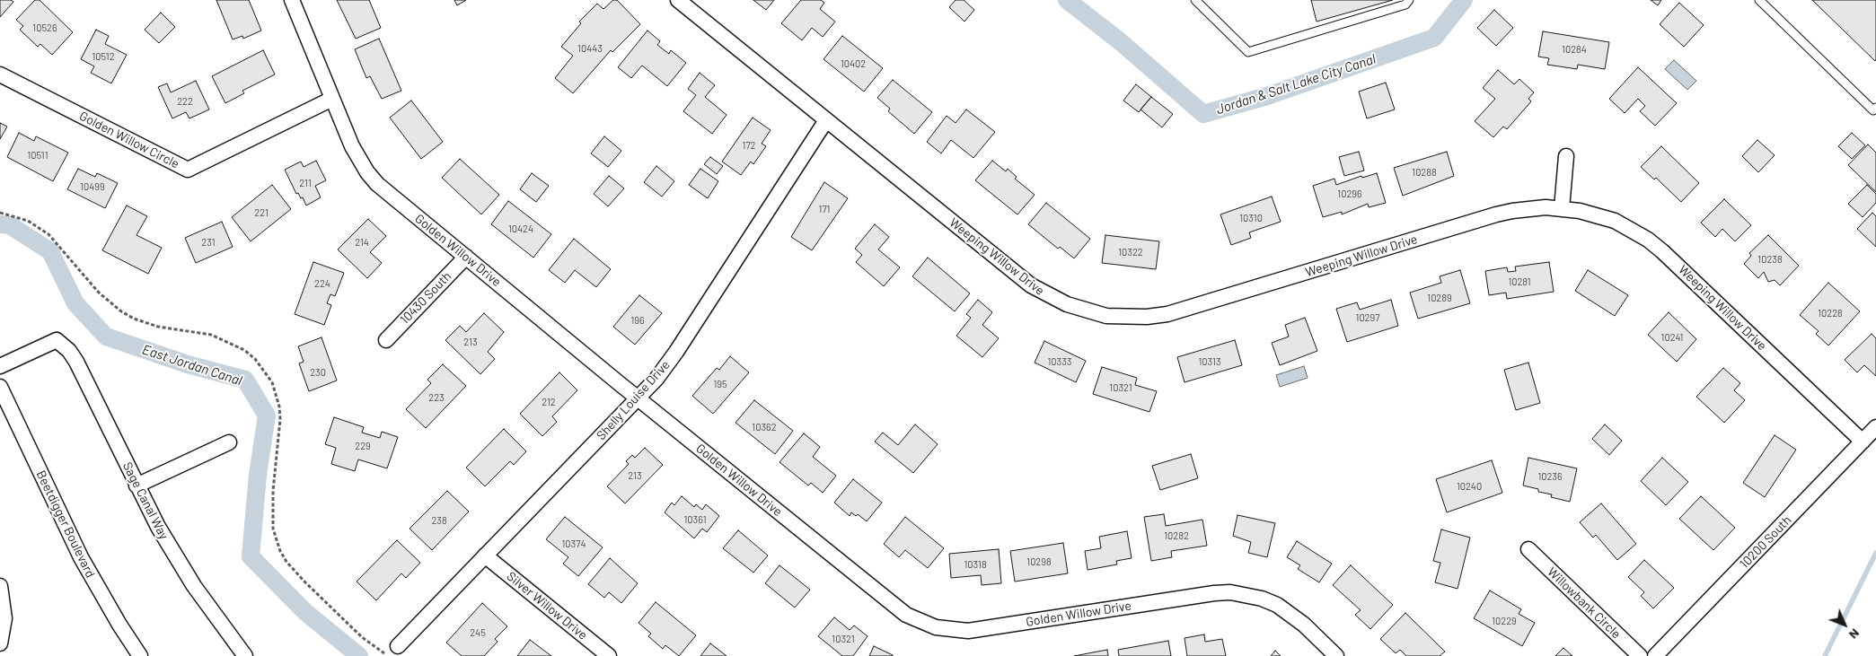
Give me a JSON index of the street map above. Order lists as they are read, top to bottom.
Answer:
{
  "streets": {
    "street": [
      "Golden Willow Circle",
      "Golden Willow Drive",
      "Weeping Willow Drive",
      "10430 South",
      "Shelly Louise Drive",
      "Sage Canal Way",
      "Beetdigger Boulevard",
      "10200 South",
      "Willowbank Circle",
      "Silver Willow Drive"
    ]
  },
  "crossings": [
    ["Golden Willow Circle", "Golden Willow Drive"],
    ["Golden Willow Drive", "10430 South"],
    ["Golden Willow Drive", "Shelly Louise Drive"],
    ["Weeping Willow Drive", "Shelly Louise Drive"],
    ["Weeping Willow Drive", "10200 South"],
    ["Shelly Louise Drive", "Silver Willow Drive"]
  ],
  "water": ["Jordan & Salt Lake City Canal", "East Jordan Canal"],
  "house_numbers": [
    "10526",
    "10443",
    "10284",
    "10512",
    "10402",
    "222",
    "172",
    "10511",
    "10288",
    "211",
    "10499",
    "10296",
    "171",
    "221",
    "10310",
    "10424",
    "231",
    "214",
    "10322",
    "10238",
    "10281",
    "224",
    "10289",
    "10228",
    "10297",
    "196",
    "10241",
    "213",
    "10333",
    "10313",
    "230",
    "195",
    "10321",
    "223",
    "212",
    "10362",
    "229",
    "213",
    "10236",
    "10240",
    "10361",
    "238",
    "10282",
    "10374",
    "10298",
    "10318",
    "10229",
    "245",
    "10321"
  ],
  "north": "bottom right"
}
